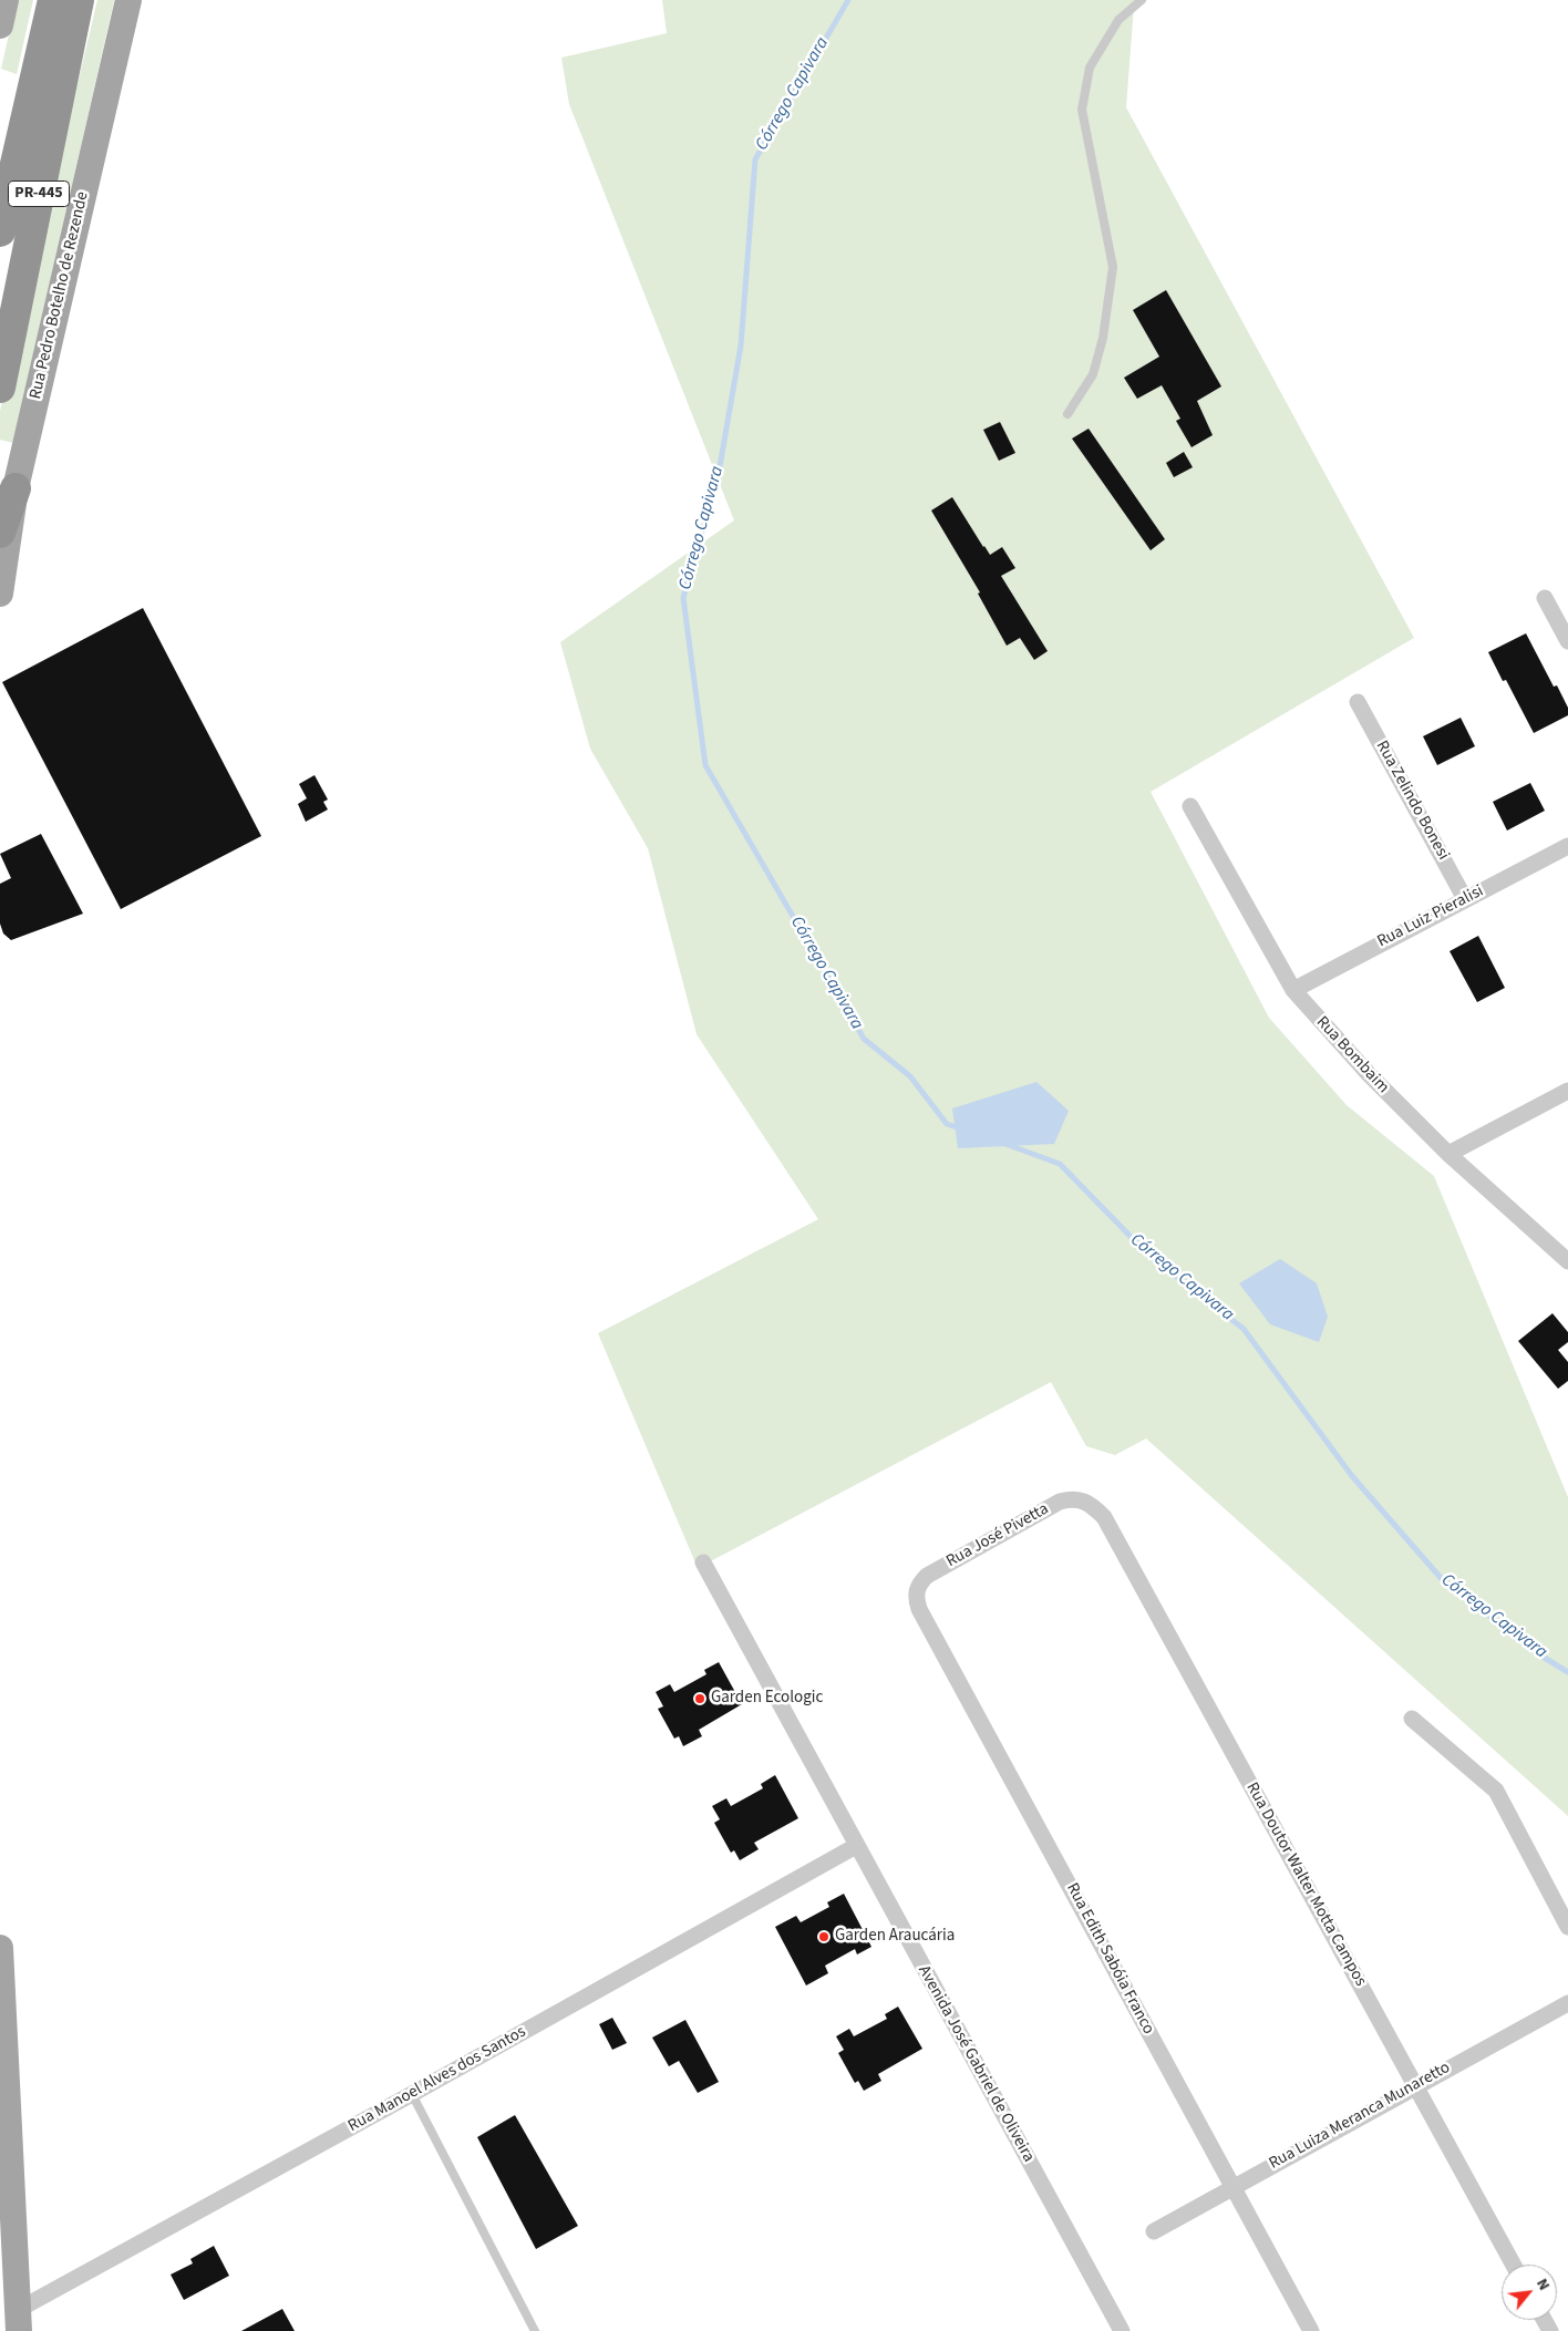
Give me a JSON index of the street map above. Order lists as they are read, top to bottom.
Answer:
{
  "streets": {
    "highway": ["PR-445"],
    "main road": ["Rua Pedro Botelho de Rezende"],
    "street": [
      "Rua Zelindo Bonesi",
      "Rua Luiz Pieralisi",
      "Rua Bombaim",
      "Rua José Pivetta",
      "Rua Doutor Walter Motta Campos",
      "Rua Edith Sabóia Franco",
      "Avenida José Gabriel de Oliveira",
      "Rua Manoel Alves dos Santos",
      "Rua Luiza Meranca Munaretto"
    ]
  },
  "crossings": [
    ["Rua Zelindo Bonesi", "Rua Luiz Pieralisi"],
    ["Rua Luiz Pieralisi", "Rua Bombaim"],
    ["Rua José Pivetta", "Rua Doutor Walter Motta Campos"],
    ["Rua José Pivetta", "Rua Edith Sabóia Franco"],
    ["Rua Doutor Walter Motta Campos", "Rua Luiza Meranca Munaretto"],
    ["Rua Edith Sabóia Franco", "Rua Luiza Meranca Munaretto"],
    ["Avenida José Gabriel de Oliveira", "Rua Manoel Alves dos Santos"]
  ],
  "water": ["Córrego Capivara"],
  "places": ["Garden Ecologic", "Garden Araucária"],
  "north": "top right"
}
